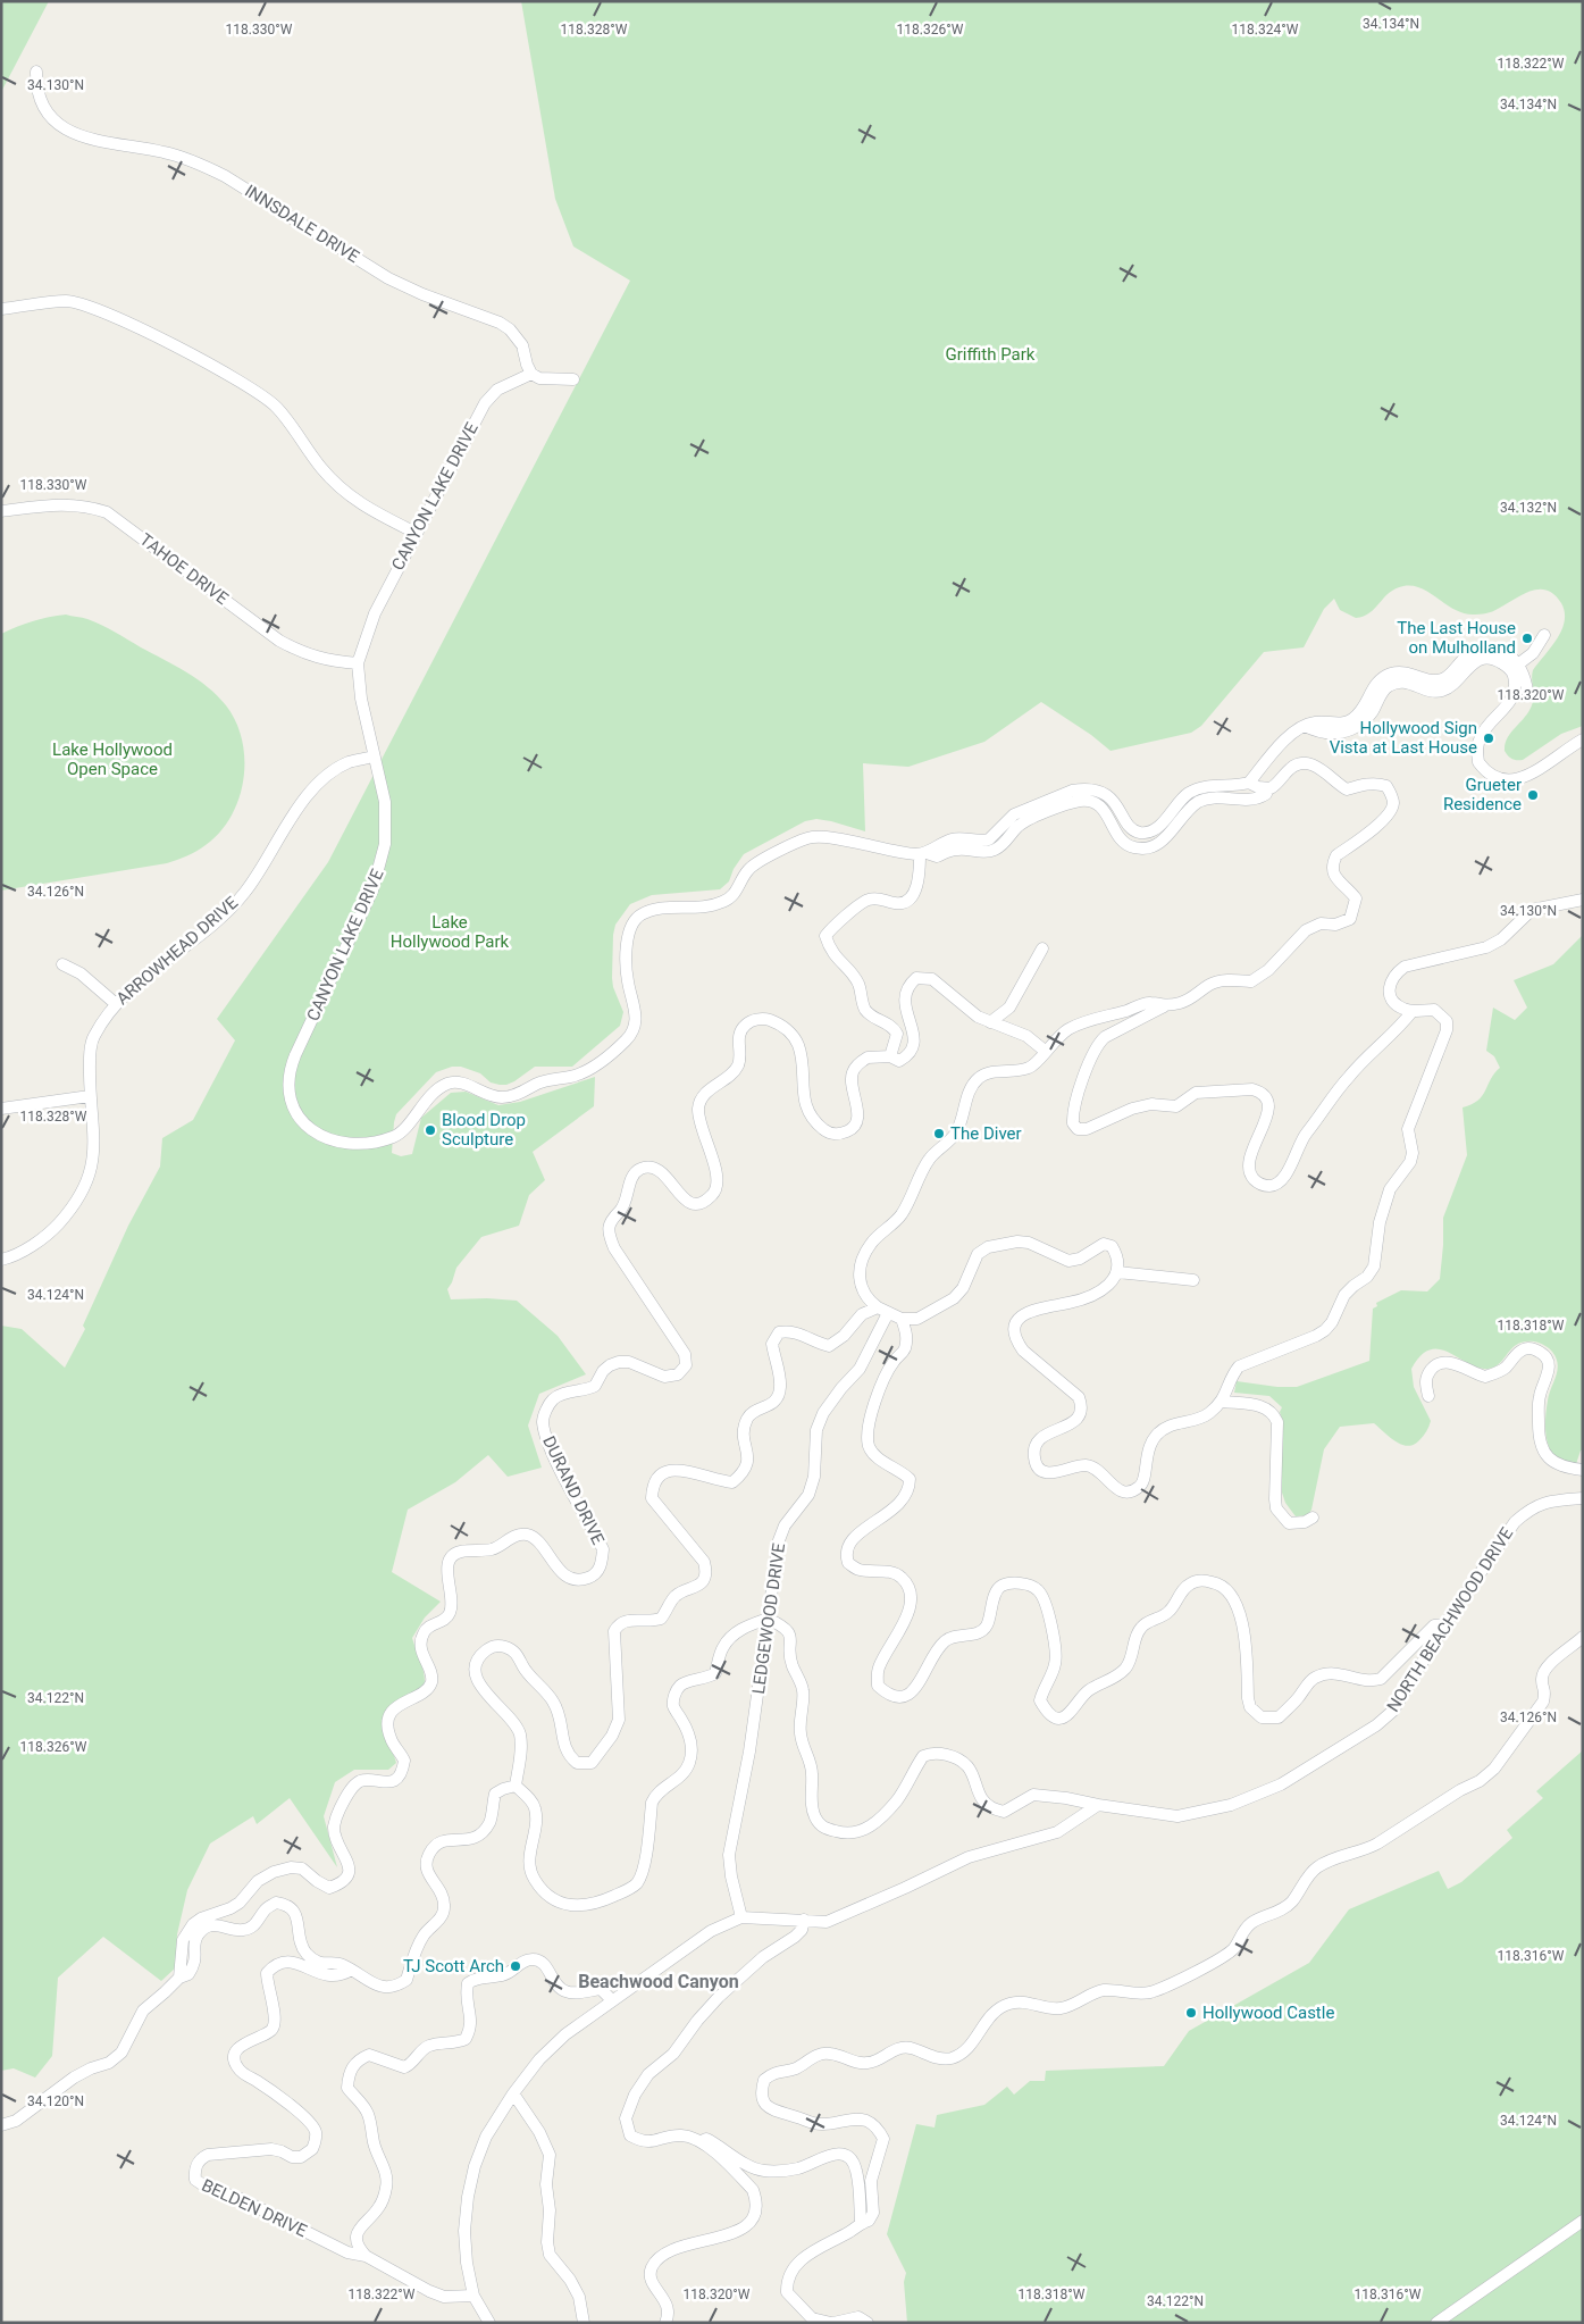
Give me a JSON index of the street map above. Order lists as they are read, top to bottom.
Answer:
{
  "streets": {
    "street": [
      "INNSDALE DRIVE",
      "CANYON LAKE DRIVE",
      "TAHOE DRIVE",
      "ARROWHEAD DRIVE",
      "DURAND DRIVE",
      "LEDGEWOOD DRIVE",
      "NORTH BEACHWOOD DRIVE",
      "BELDEN DRIVE"
    ]
  },
  "crossings": [
    ["INNSDALE DRIVE", "CANYON LAKE DRIVE"],
    ["CANYON LAKE DRIVE", "TAHOE DRIVE"],
    ["CANYON LAKE DRIVE", "ARROWHEAD DRIVE"]
  ],
  "districts": ["Beachwood Canyon"],
  "parks": ["Griffith Park", "Lake Hollywood Open Space", "Lake Hollywood Park"],
  "places": [
    "The Last House on Mulholland",
    "Hollywood Sign Vista at Last House",
    "Grueter Residence",
    "Blood Drop Sculpture",
    "The Diver",
    "TJ Scott Arch",
    "Hollywood Castle"
  ],
  "coordinates": [
    "34.134°N",
    "118.330°W",
    "118.328°W",
    "118.326°W",
    "118.324°W",
    "118.322°W",
    "34.130°N",
    "34.132°N",
    "118.320°W",
    "34.126°N",
    "34.124°N",
    "118.318°W",
    "34.122°N",
    "118.316°W",
    "34.120°N"
  ]
}
